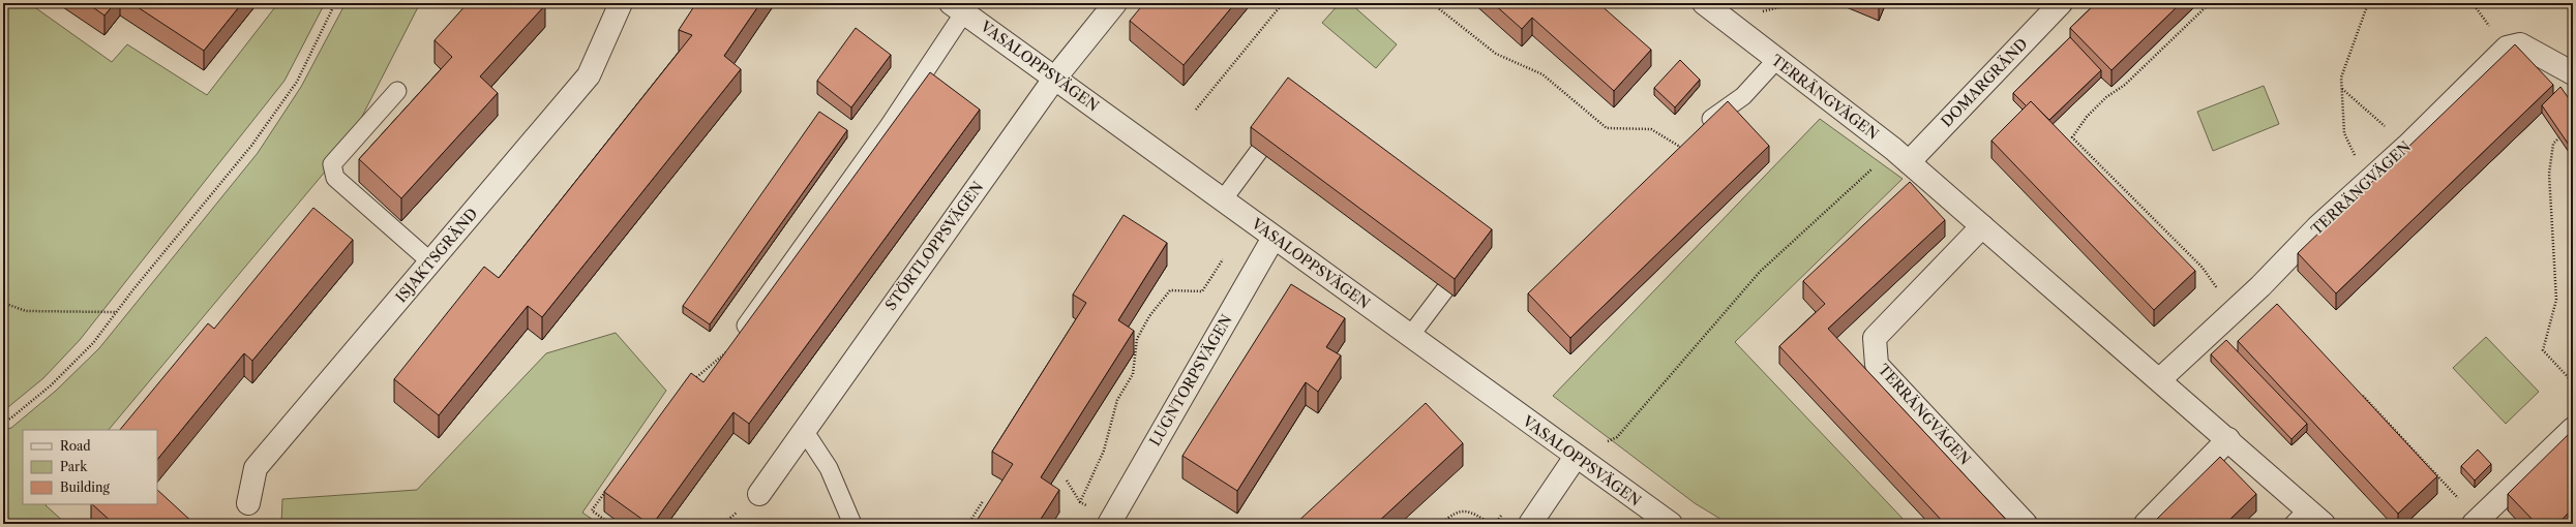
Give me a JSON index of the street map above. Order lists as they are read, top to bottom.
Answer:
{
  "streets": {
    "street": [
      "VASALOPPSVÄGEN",
      "DOMARGRÄND",
      "TERRÄNGVÄGEN",
      "STÖRTLOPPSVÄGEN",
      "ISJAKTSGRÄND",
      "LUGNTORPSVÄGEN"
    ]
  },
  "crossings": [
    ["VASALOPPSVÄGEN", "STÖRTLOPPSVÄGEN"],
    ["VASALOPPSVÄGEN", "LUGNTORPSVÄGEN"],
    ["DOMARGRÄND", "TERRÄNGVÄGEN"]
  ],
  "legend": ["Road", "Park", "Building"]
}
